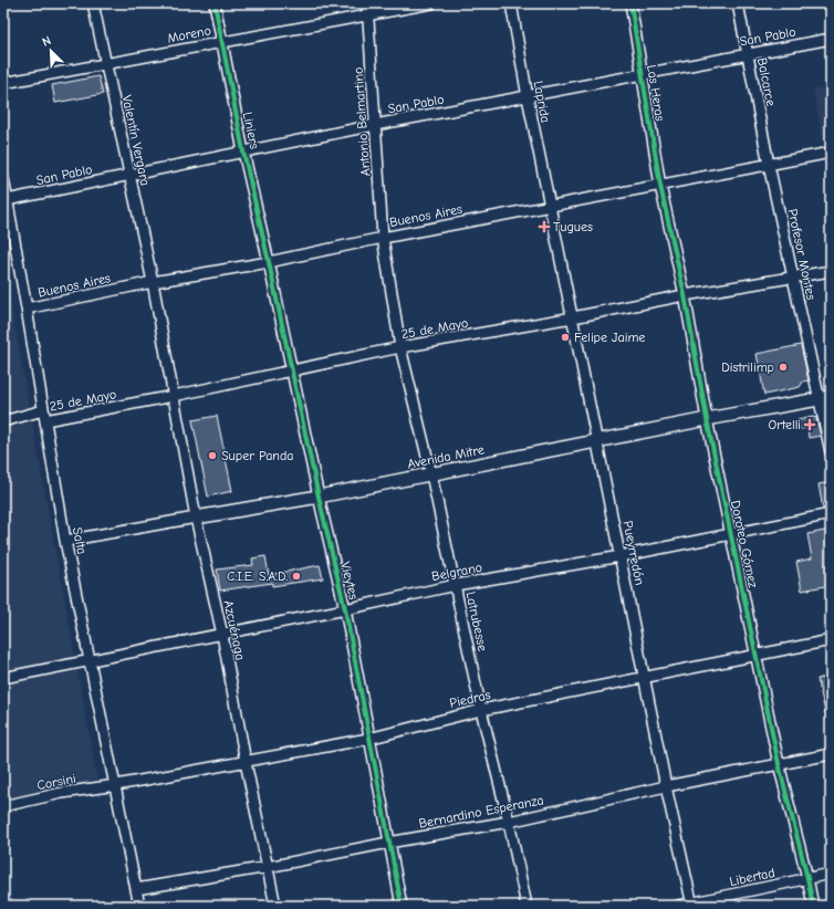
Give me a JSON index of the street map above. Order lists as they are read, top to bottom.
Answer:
{
  "streets": {
    "main road": ["Avenida Mitre"],
    "street": [
      "Moreno",
      "San Pablo",
      "Balcarce",
      "Las Heras",
      "Laprida",
      "Antonio Belmartino",
      "Liniers",
      "Valentín Vergara",
      "Buenos Aires",
      "Profesor Montes",
      "25 de Mayo",
      "Salta",
      "Doroteo Gómez",
      "Pueyrredón",
      "Belgrano",
      "Vieytes",
      "Latrubesse",
      "Azcuénaga",
      "Piedras",
      "Corsini",
      "Bernardino Esperanza",
      "Libertad"
    ]
  },
  "crossings": [
    ["Moreno", "Antonio Belmartino"],
    ["Moreno", "Liniers"],
    ["Moreno", "Valentín Vergara"],
    ["San Pablo", "Balcarce"],
    ["San Pablo", "Las Heras"],
    ["San Pablo", "Laprida"],
    ["San Pablo", "Antonio Belmartino"],
    ["San Pablo", "Liniers"],
    ["San Pablo", "Valentín Vergara"],
    ["San Pablo", "Salta"],
    ["Balcarce", "Buenos Aires"],
    ["Balcarce", "Profesor Montes"],
    ["Las Heras", "Buenos Aires"],
    ["Las Heras", "Doroteo Gómez"],
    ["Laprida", "Buenos Aires"],
    ["Laprida", "Pueyrredón"],
    ["Antonio Belmartino", "Buenos Aires"],
    ["Antonio Belmartino", "Latrubesse"],
    ["Liniers", "Buenos Aires"],
    ["Liniers", "Vieytes"],
    ["Valentín Vergara", "Buenos Aires"],
    ["Valentín Vergara", "Azcuénaga"],
    ["Buenos Aires", "Profesor Montes"],
    ["Buenos Aires", "Salta"],
    ["Buenos Aires", "Doroteo Gómez"],
    ["Buenos Aires", "Pueyrredón"],
    ["Buenos Aires", "Vieytes"],
    ["Buenos Aires", "Latrubesse"],
    ["Buenos Aires", "Azcuénaga"],
    ["Profesor Montes", "25 de Mayo"],
    ["Profesor Montes", "Avenida Mitre"],
    ["25 de Mayo", "Salta"],
    ["25 de Mayo", "Doroteo Gómez"],
    ["25 de Mayo", "Pueyrredón"],
    ["25 de Mayo", "Vieytes"],
    ["25 de Mayo", "Latrubesse"],
    ["25 de Mayo", "Azcuénaga"],
    ["Avenida Mitre", "Salta"],
    ["Avenida Mitre", "Doroteo Gómez"],
    ["Avenida Mitre", "Pueyrredón"],
    ["Avenida Mitre", "Vieytes"],
    ["Avenida Mitre", "Latrubesse"],
    ["Avenida Mitre", "Azcuénaga"],
    ["Salta", "Belgrano"],
    ["Salta", "Piedras"],
    ["Salta", "Corsini"],
    ["Salta", "Bernardino Esperanza"],
    ["Doroteo Gómez", "Belgrano"],
    ["Doroteo Gómez", "Piedras"],
    ["Doroteo Gómez", "Bernardino Esperanza"],
    ["Doroteo Gómez", "Libertad"],
    ["Pueyrredón", "Belgrano"],
    ["Pueyrredón", "Piedras"],
    ["Pueyrredón", "Bernardino Esperanza"],
    ["Pueyrredón", "Libertad"],
    ["Belgrano", "Vieytes"],
    ["Belgrano", "Latrubesse"],
    ["Belgrano", "Azcuénaga"],
    ["Vieytes", "Piedras"],
    ["Vieytes", "Bernardino Esperanza"],
    ["Latrubesse", "Piedras"],
    ["Latrubesse", "Bernardino Esperanza"],
    ["Azcuénaga", "Piedras"],
    ["Azcuénaga", "Bernardino Esperanza"],
    ["Piedras", "Corsini"]
  ],
  "places": {
    "health": ["Tugues", "Ortelli"],
    "other": [
      "Felipe Jaime",
      "Distrilimp",
      "Super Panda",
      "C.I.E. S.A.D."
    ]
  },
  "north": "top left"
}
